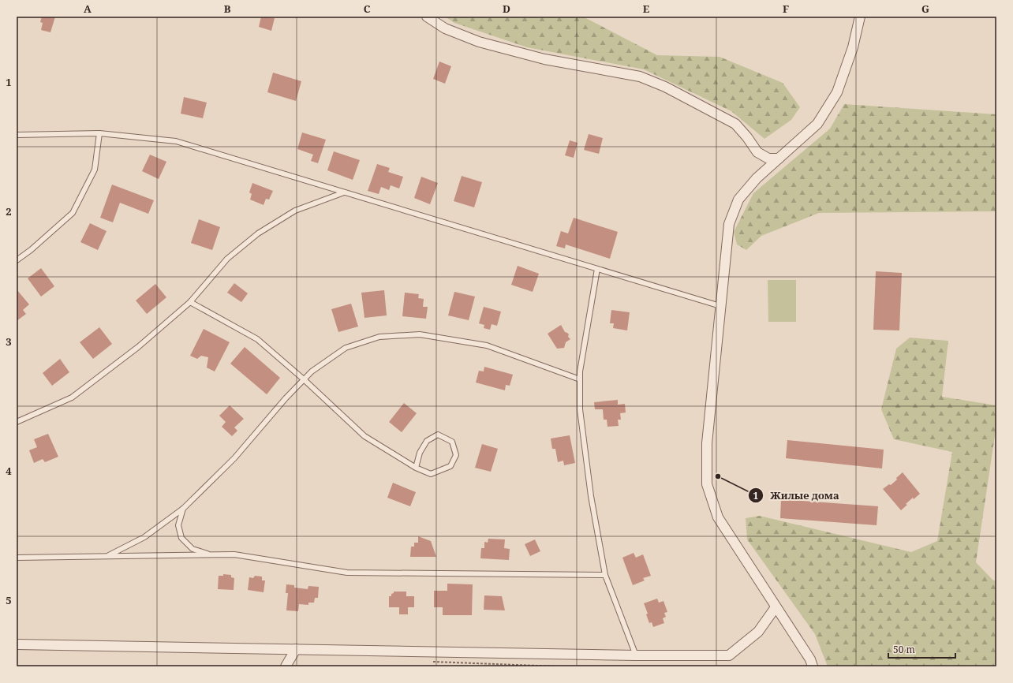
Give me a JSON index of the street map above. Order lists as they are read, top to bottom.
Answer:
{
  "places": ["Жилые дома"],
  "scale_bar": "50 m",
  "grid": {
    "columns": [
      "A",
      "B",
      "C",
      "D",
      "E",
      "F",
      "G"
    ],
    "rows": [
      "1",
      "2",
      "3",
      "4",
      "5"
    ]
  }
}
